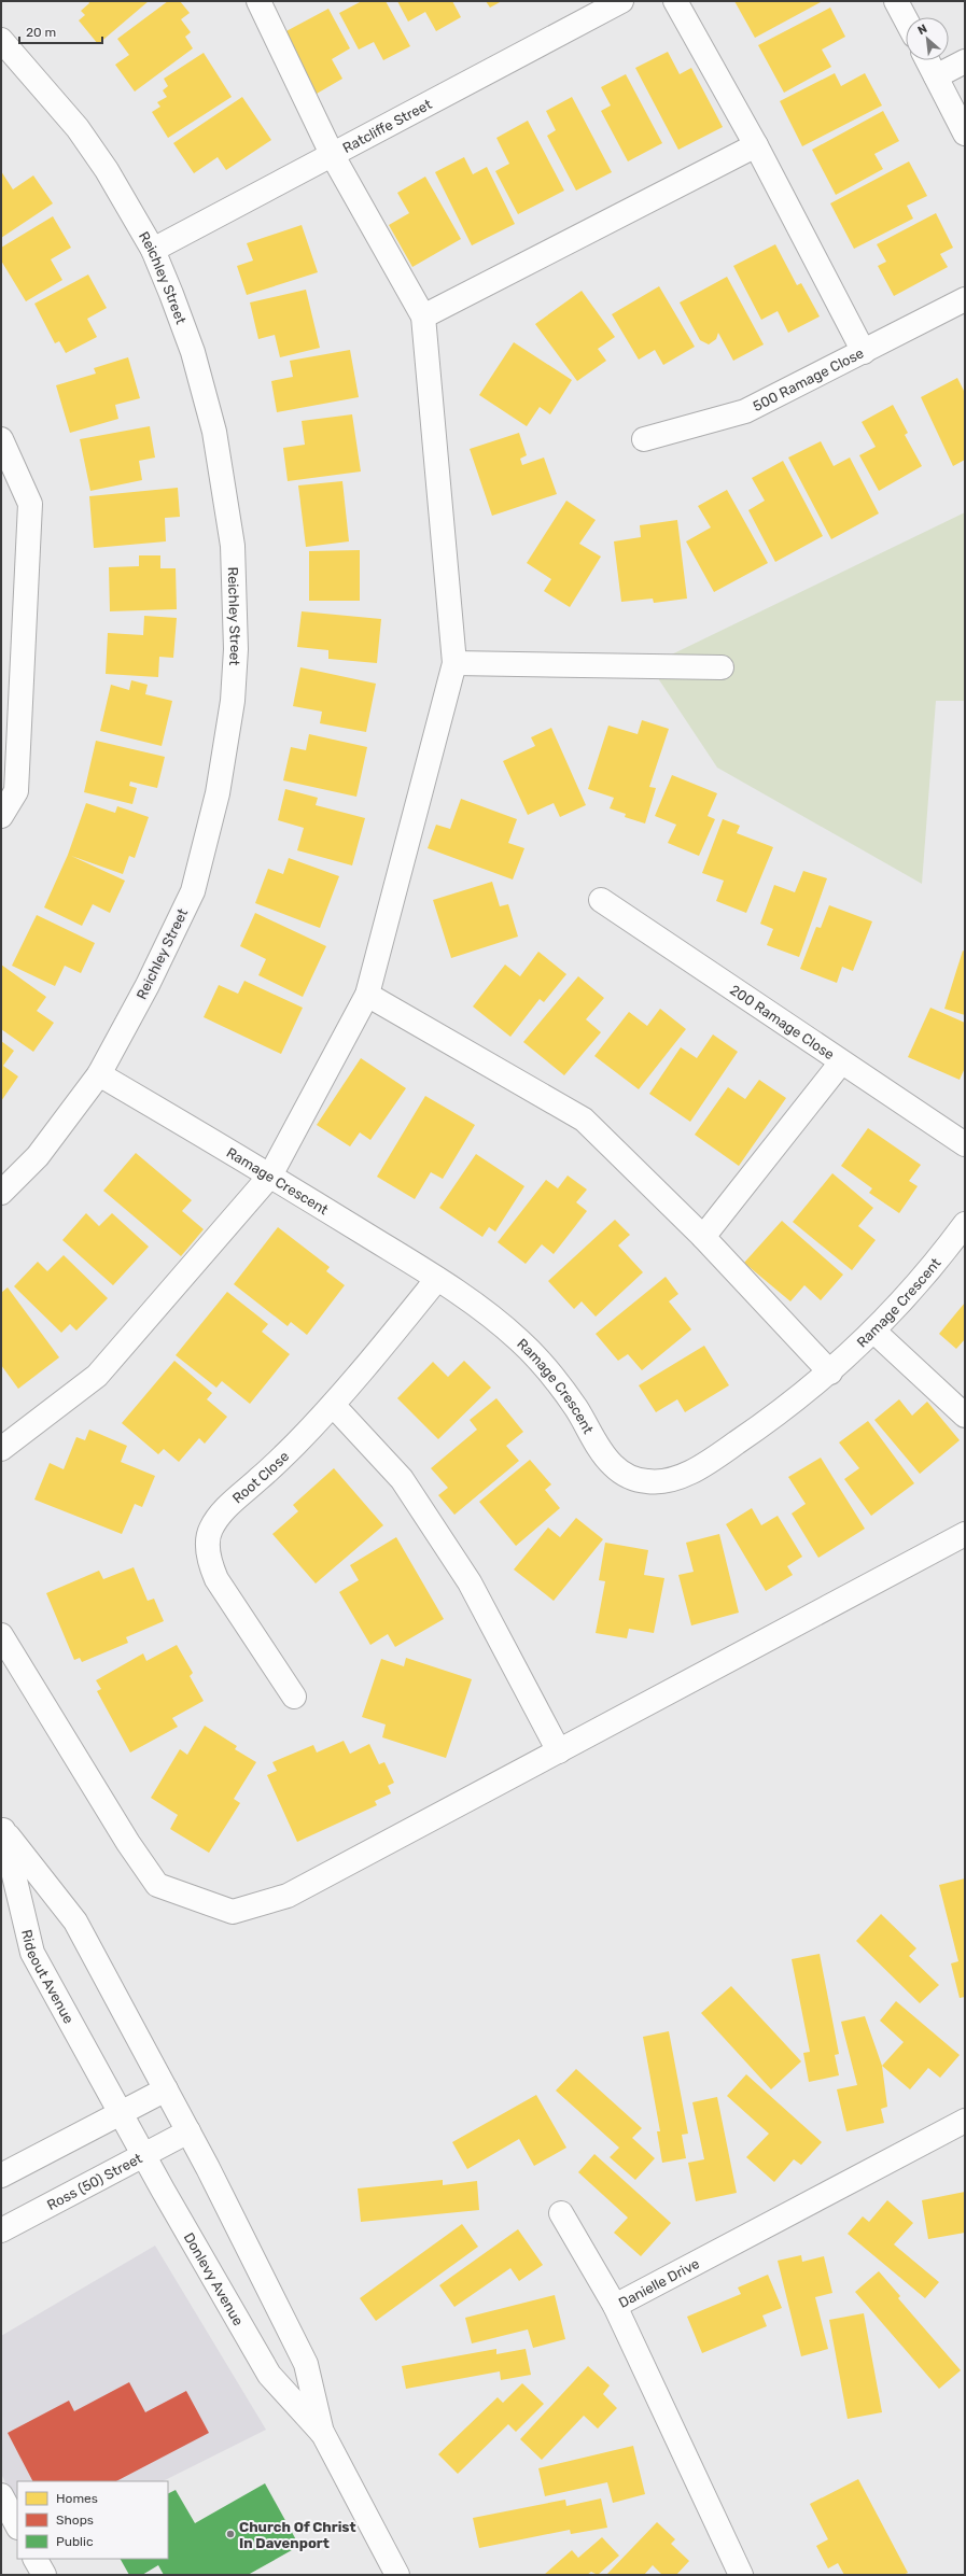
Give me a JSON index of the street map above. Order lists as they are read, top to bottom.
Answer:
{
  "streets": {
    "street": [
      "Ratcliffe Street",
      "Reichley Street",
      "500 Ramage Close",
      "200 Ramage Close",
      "Ramage Crescent",
      "Root Close",
      "Rideout Avenue",
      "Ross (50) Street",
      "Donlevy Avenue",
      "Danielle Drive"
    ]
  },
  "crossings": [
    ["Ratcliffe Street", "Reichley Street"],
    ["Reichley Street", "Ramage Crescent"],
    ["Ramage Crescent", "Root Close"],
    ["Rideout Avenue", "Donlevy Avenue"],
    ["Ross (50) Street", "Donlevy Avenue"]
  ],
  "places": ["Church Of Christ In Davenport"],
  "legend": ["Homes", "Shops", "Public"],
  "scale_bar": "20 m",
  "north": "top left"
}
